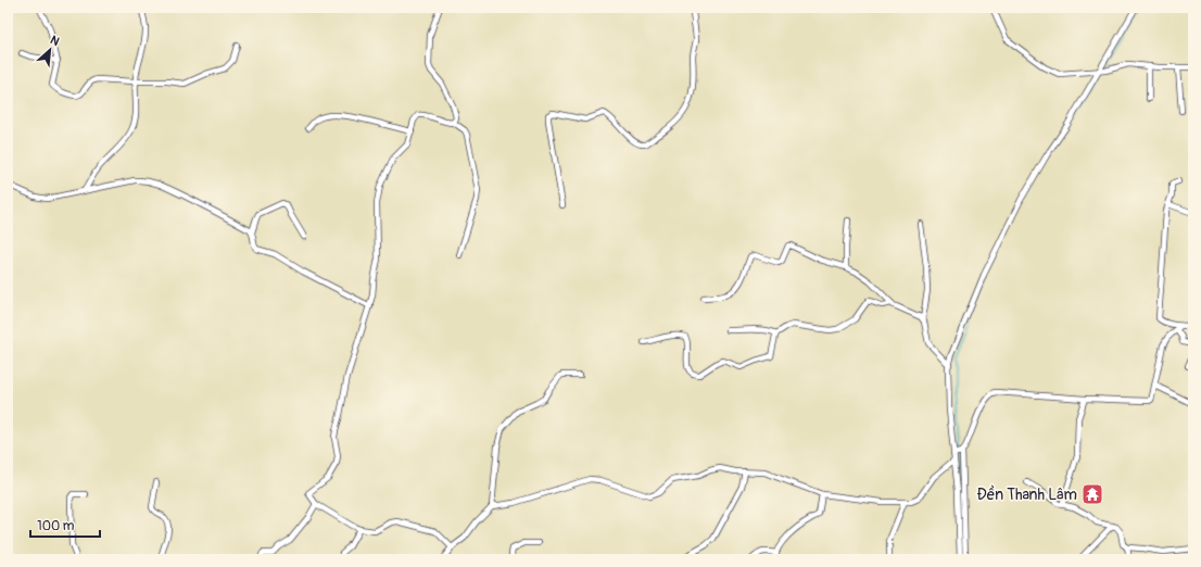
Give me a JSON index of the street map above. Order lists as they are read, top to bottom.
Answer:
{
  "places": {
    "temple": ["Đền Thanh Lâm"]
  },
  "scale_bar": "100 m",
  "north": "top right"
}
